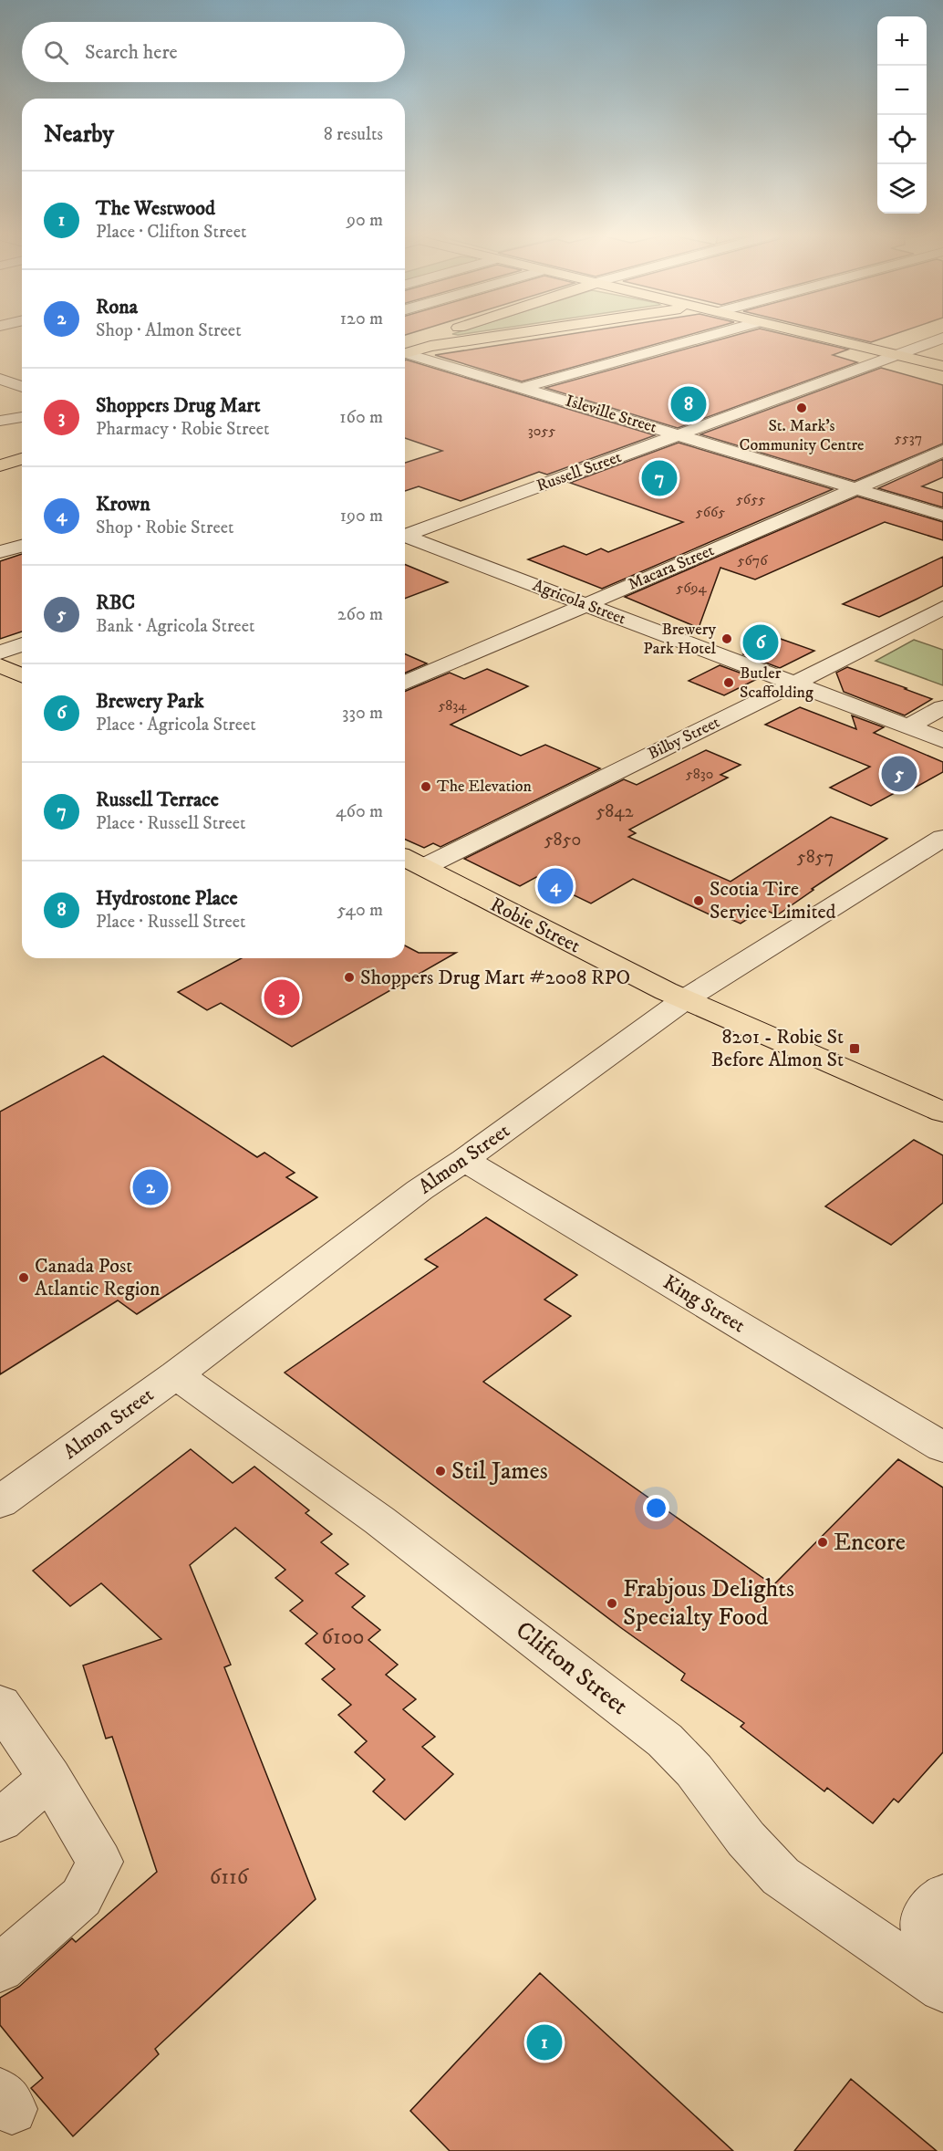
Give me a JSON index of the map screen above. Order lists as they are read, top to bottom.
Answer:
{
  "streets": {
    "main road": ["Robie Street"],
    "street": [
      "Isleville Street",
      "Russell Street",
      "Macara Street",
      "Agricola Street",
      "Bilby Street",
      "Almon Street",
      "King Street",
      "Clifton Street"
    ]
  },
  "crossings": [
    ["Isleville Street", "Russell Street"],
    ["Isleville Street", "Macara Street"],
    ["Macara Street", "Agricola Street"],
    ["Agricola Street", "Bilby Street"],
    ["Bilby Street", "Robie Street"],
    ["Robie Street", "Almon Street"],
    ["Almon Street", "King Street"],
    ["Almon Street", "Clifton Street"]
  ],
  "places": {
    "other": [
      "St. Mark's Community Centre",
      "Brewery Park Hotel",
      "Butler Scaffolding",
      "The Elevation",
      "Scotia Tire Service Limited",
      "Shoppers Drug Mart #2008 RPO",
      "Canada Post Atlantic Region",
      "Stil James",
      "Encore",
      "Frabjous Delights Specialty Food"
    ],
    "transit": ["8201 - Robie St Before Almon St"]
  },
  "house_numbers": [
    "3055",
    "5537",
    "5655",
    "5665",
    "5676",
    "5694",
    "5834",
    "5830",
    "5842",
    "5850",
    "5857",
    "6100",
    "6116"
  ],
  "page": {
    "map_buttons": ["+", "−"],
    "search": "Search here",
    "heading": ["Nearby", "8 results"],
    "list": [
      {
        "mark": "1",
        "name": "The Westwood",
        "note": "Place · Clifton Street",
        "value": "90 m"
      },
      {
        "mark": "2",
        "name": "Rona",
        "note": "Shop · Almon Street",
        "value": "120 m"
      },
      {
        "mark": "3",
        "name": "Shoppers Drug Mart",
        "note": "Pharmacy · Robie Street",
        "value": "160 m"
      },
      {
        "mark": "4",
        "name": "Krown",
        "note": "Shop · Robie Street",
        "value": "190 m"
      },
      {
        "mark": "5",
        "name": "RBC",
        "note": "Bank · Agricola Street",
        "value": "260 m"
      },
      {
        "mark": "6",
        "name": "Brewery Park",
        "note": "Place · Agricola Street",
        "value": "330 m"
      },
      {
        "mark": "7",
        "name": "Russell Terrace",
        "note": "Place · Russell Street",
        "value": "460 m"
      },
      {
        "mark": "8",
        "name": "Hydrostone Place",
        "note": "Place · Russell Street",
        "value": "540 m"
      }
    ],
    "pins": [
      "8",
      "7",
      "6",
      "5",
      "4",
      "3",
      "2",
      "1"
    ]
  }
}
